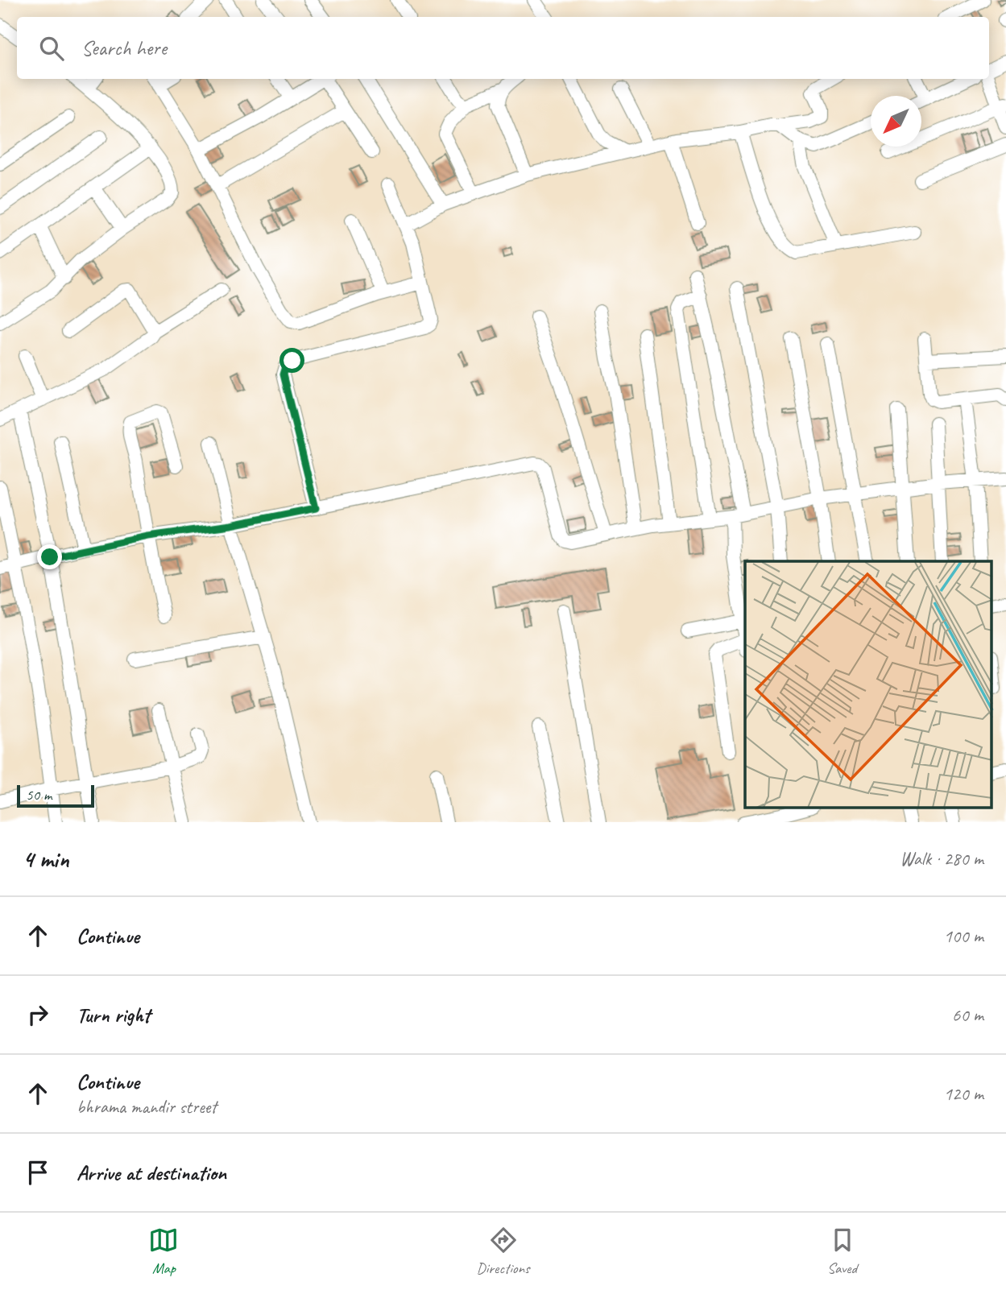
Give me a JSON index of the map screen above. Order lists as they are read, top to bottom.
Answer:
{
  "scale_bar": "50 m",
  "north": "bottom left",
  "page": {
    "search": "Search here",
    "scale": "50 m",
    "heading": ["4 min", "Walk · 280 m"],
    "list": [
      ["Continue", "100 m"],
      ["Turn right", "60 m"],
      ["Continue", "bhrama mandir street", "120 m"],
      "Arrive at destination"
    ],
    "nav": ["Map", "Directions", "Saved"]
  }
}
